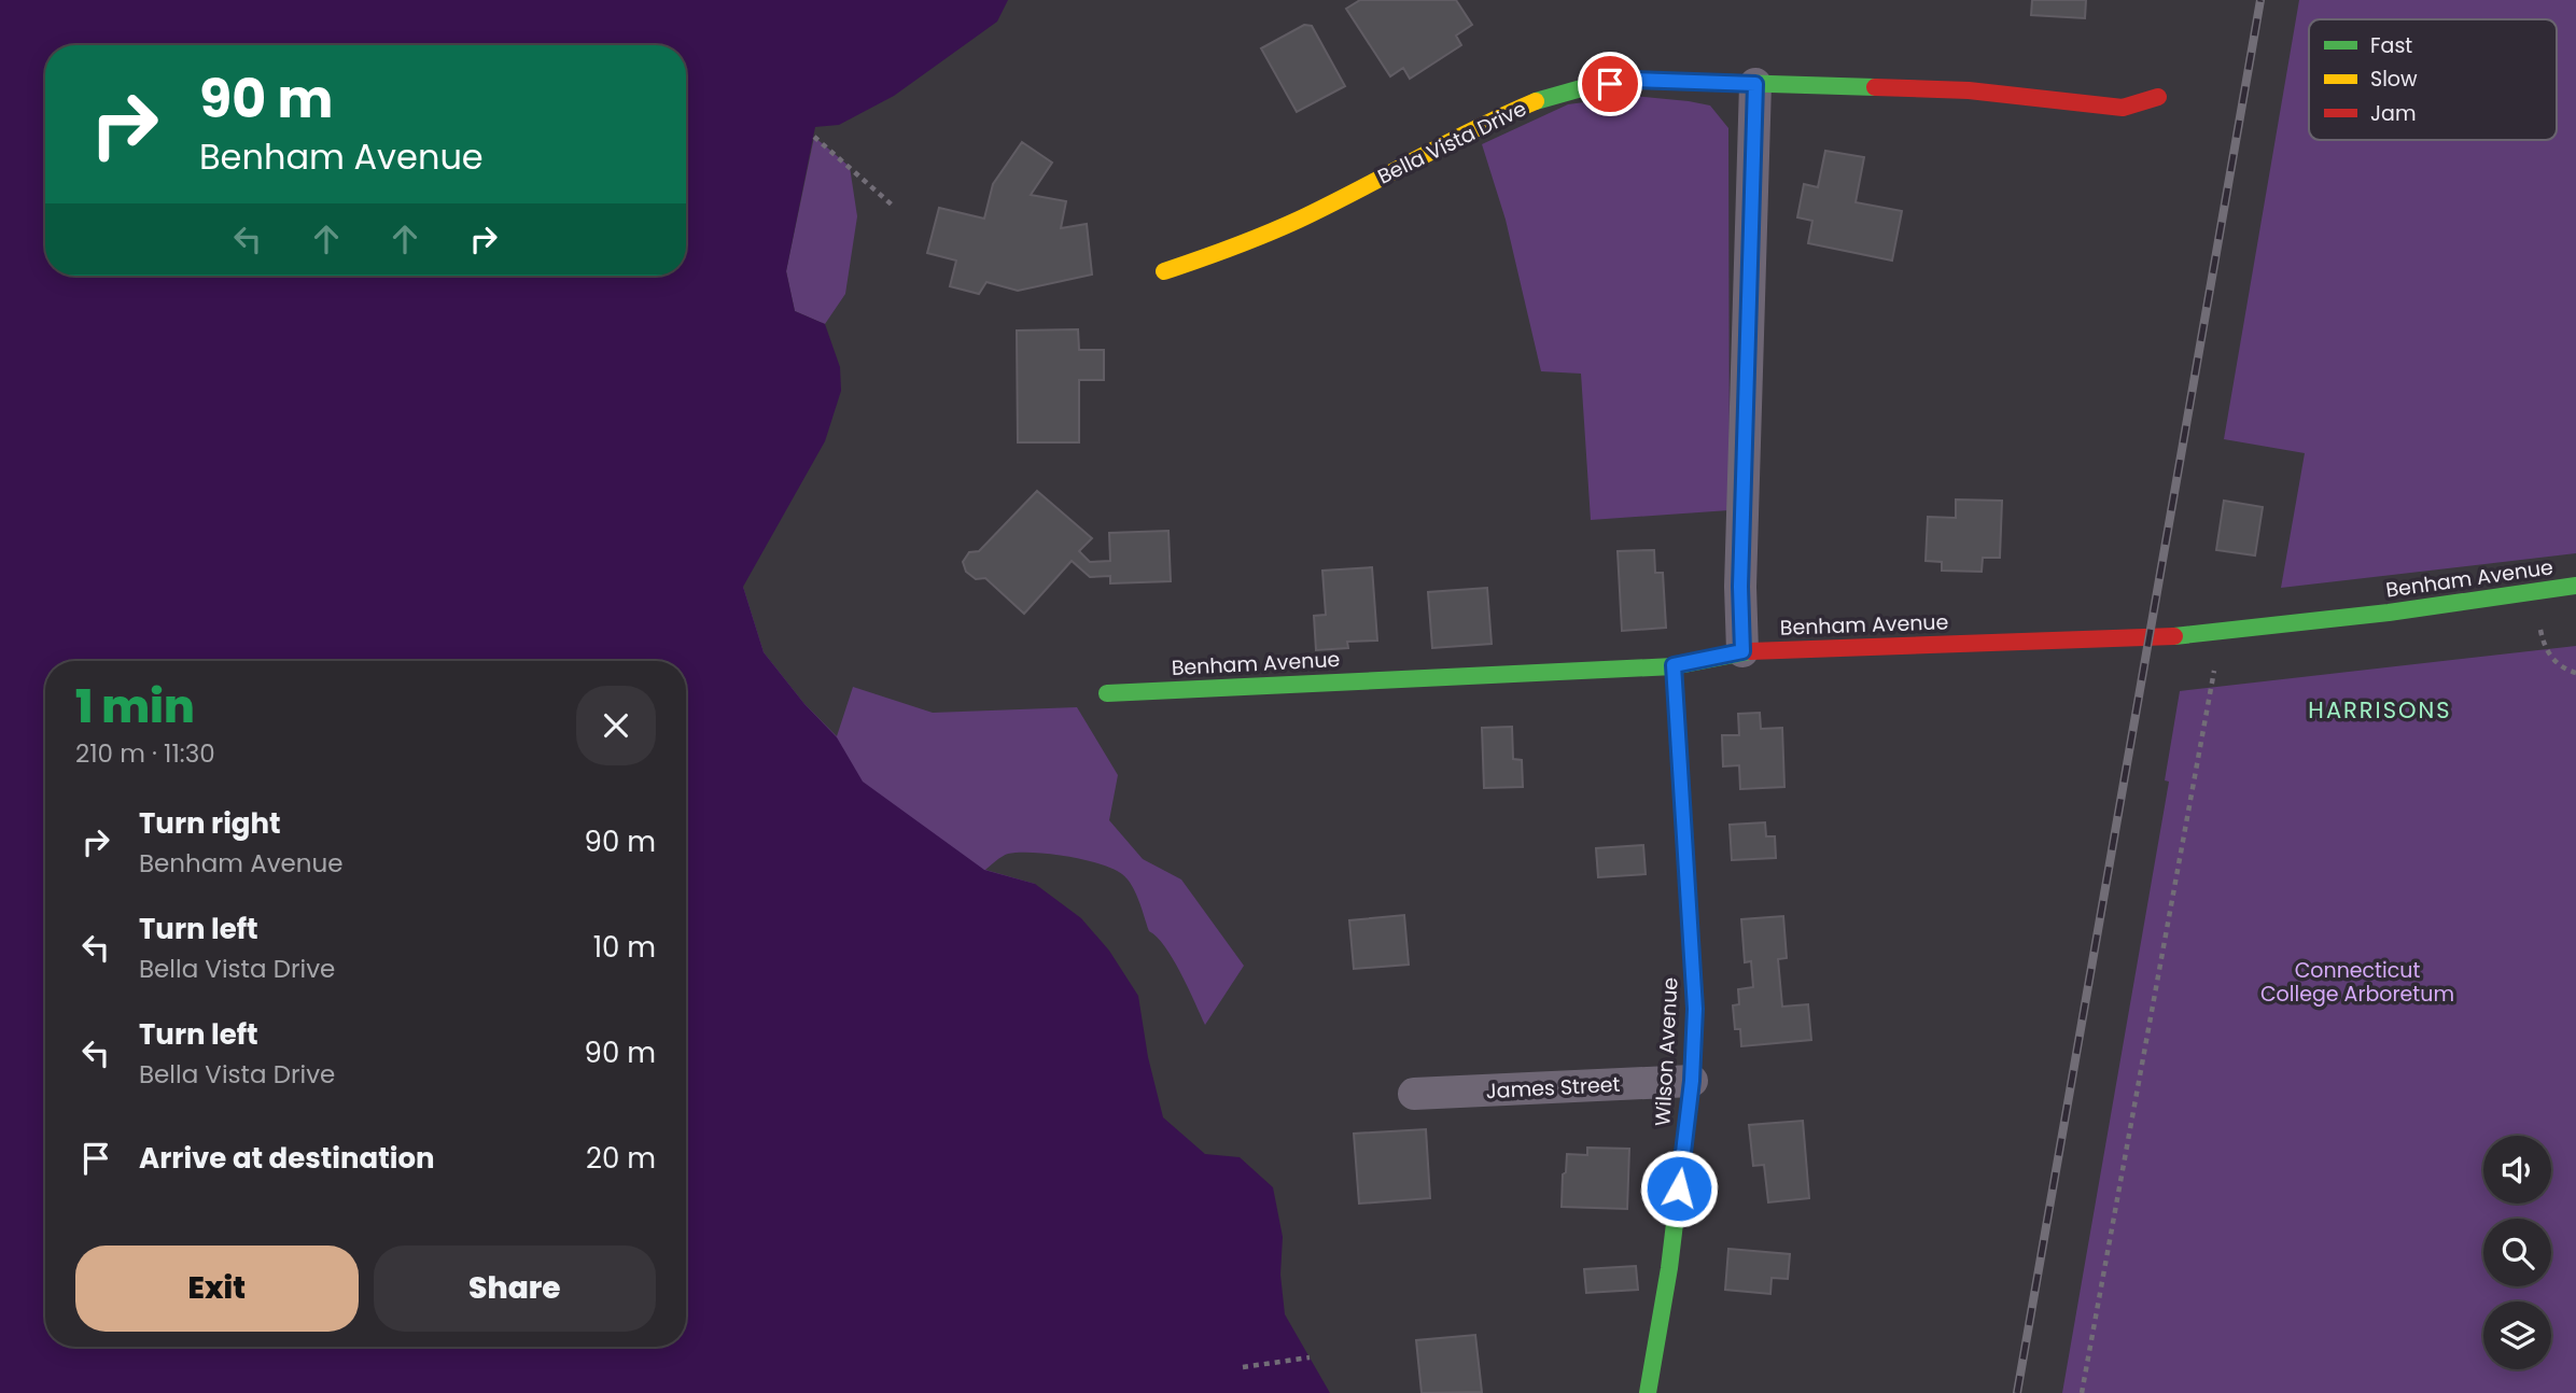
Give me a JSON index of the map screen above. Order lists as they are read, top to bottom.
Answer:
{
  "streets": {
    "street": [
      "Bella Vista Drive",
      "Benham Avenue",
      "Wilson Avenue",
      "James Street"
    ]
  },
  "crossings": [
    ["Benham Avenue", "Wilson Avenue"],
    ["Wilson Avenue", "James Street"]
  ],
  "districts": ["HARRISONS"],
  "parks": ["Connecticut College Arboretum"],
  "legend": ["Fast", "Slow", "Jam"],
  "page": {
    "turn": ["90 m", "Benham Avenue"],
    "heading": ["1 min", "210 m · 11:30"],
    "list": [
      {
        "name": "Turn right",
        "note": "Benham Avenue",
        "value": "90 m"
      },
      {
        "name": "Turn left",
        "note": "Bella Vista Drive",
        "value": "10 m"
      },
      {
        "name": "Turn left",
        "note": "Bella Vista Drive",
        "value": "90 m"
      },
      {
        "name": "Arrive at destination",
        "value": "20 m"
      }
    ],
    "buttons": ["Exit", "Share"]
  }
}
